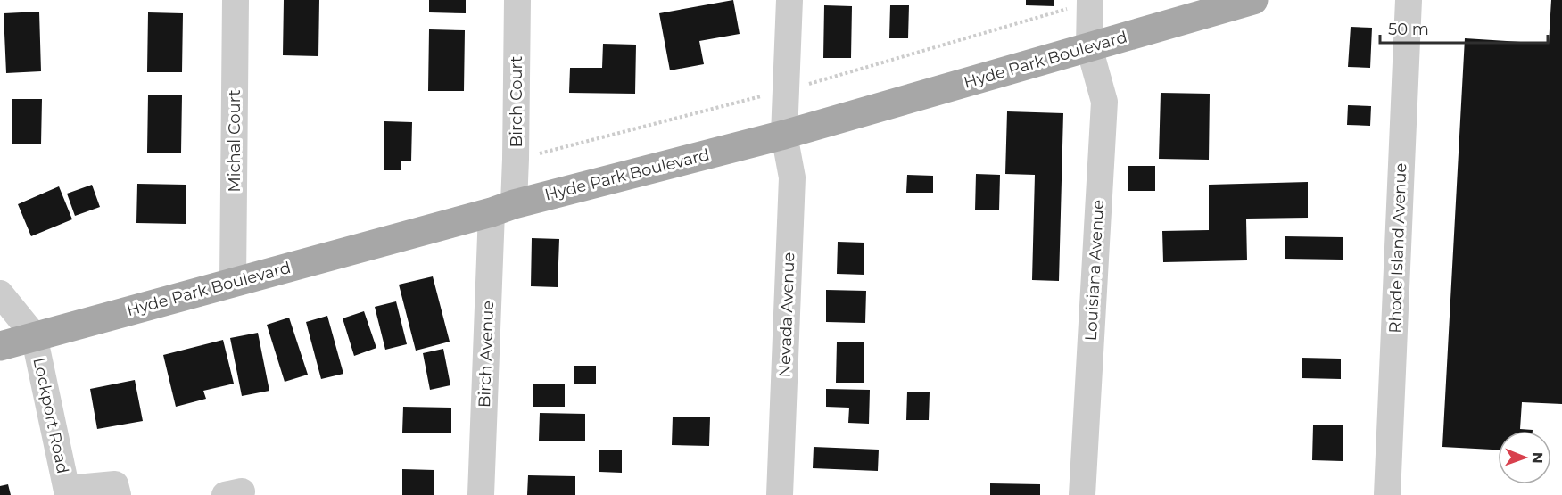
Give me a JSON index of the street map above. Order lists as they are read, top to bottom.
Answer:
{
  "streets": {
    "main road": ["Hyde Park Boulevard"],
    "street": [
      "Birch Court",
      "Michal Court",
      "Rhode Island Avenue",
      "Louisiana Avenue",
      "Nevada Avenue",
      "Birch Avenue",
      "Lockport Road"
    ]
  },
  "crossings": [
    ["Hyde Park Boulevard", "Birch Court"],
    ["Hyde Park Boulevard", "Michal Court"],
    ["Hyde Park Boulevard", "Louisiana Avenue"],
    ["Hyde Park Boulevard", "Nevada Avenue"],
    ["Hyde Park Boulevard", "Birch Avenue"],
    ["Hyde Park Boulevard", "Lockport Road"],
    ["Birch Court", "Birch Avenue"]
  ],
  "scale_bar": "50 m",
  "north": "right"
}
